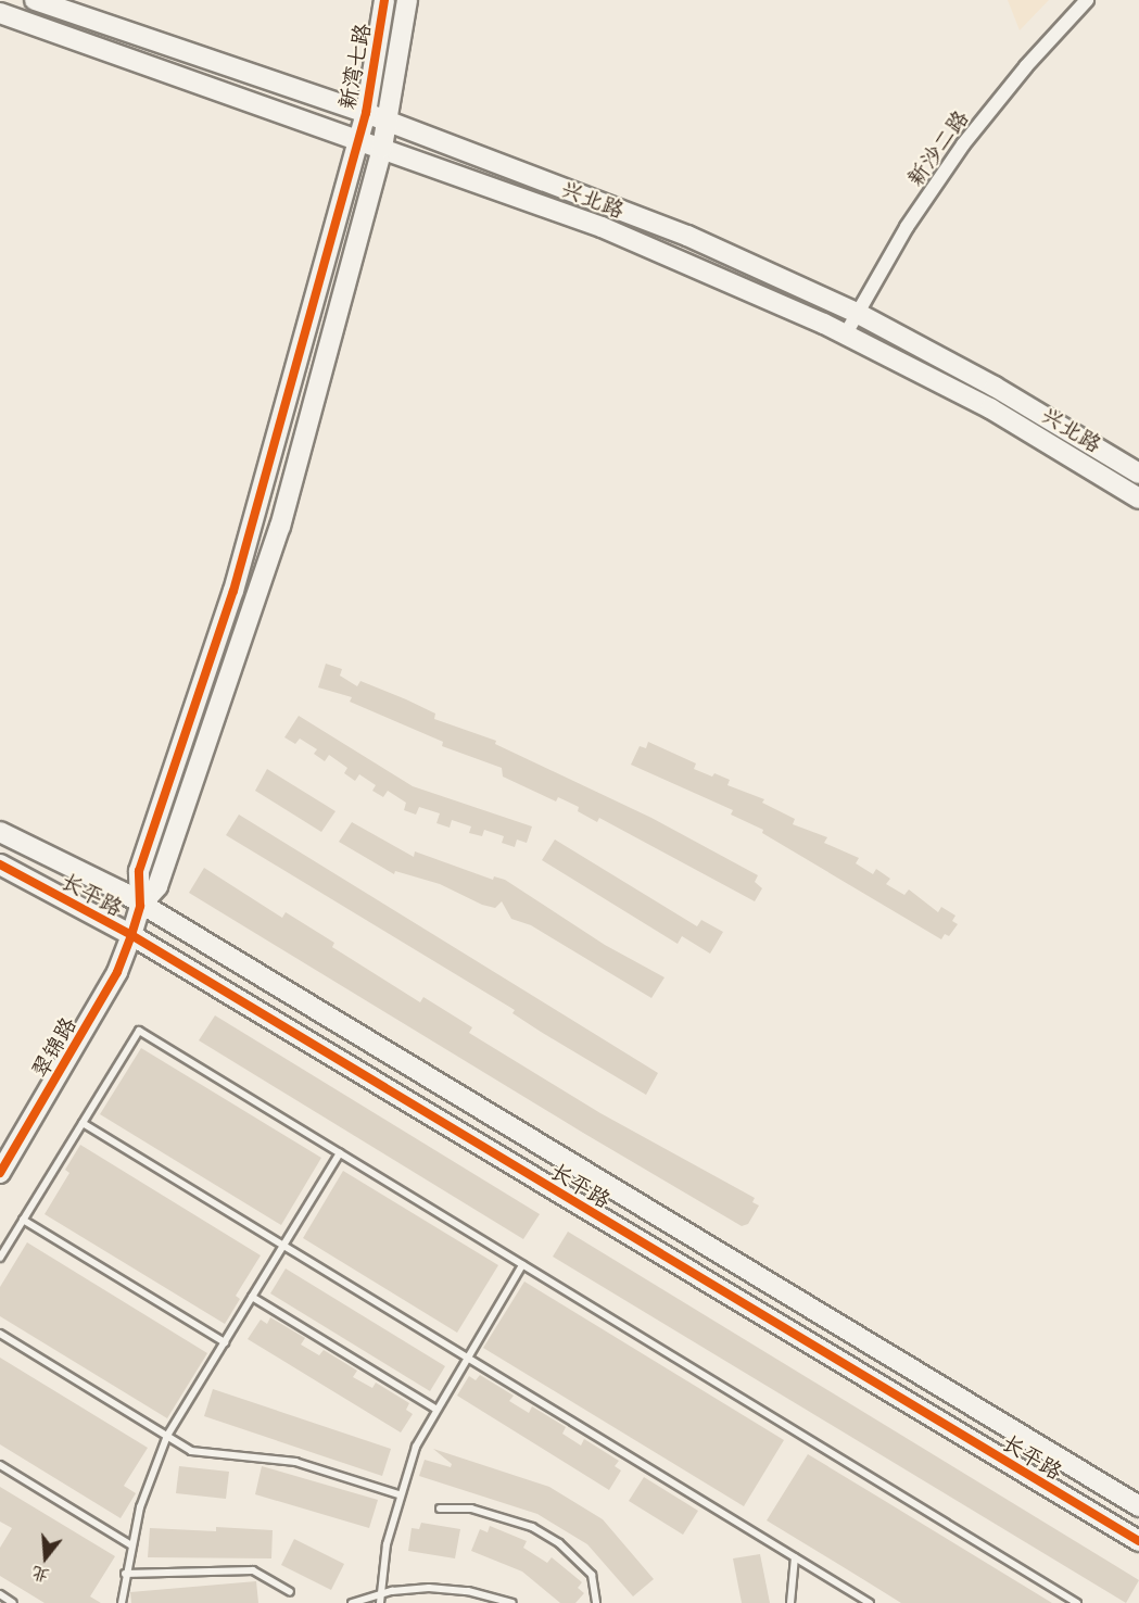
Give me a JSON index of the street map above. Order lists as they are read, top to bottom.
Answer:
{
  "streets": {
    "street": [
      "新湾七路",
      "新沙二路",
      "兴北路",
      "长平路",
      "翠锦路"
    ]
  },
  "crossings": [
    ["新湾七路", "兴北路"],
    ["新湾七路", "长平路"],
    ["新湾七路", "翠锦路"],
    ["新沙二路", "兴北路"],
    ["长平路", "翠锦路"]
  ],
  "north": "bottom"
}
